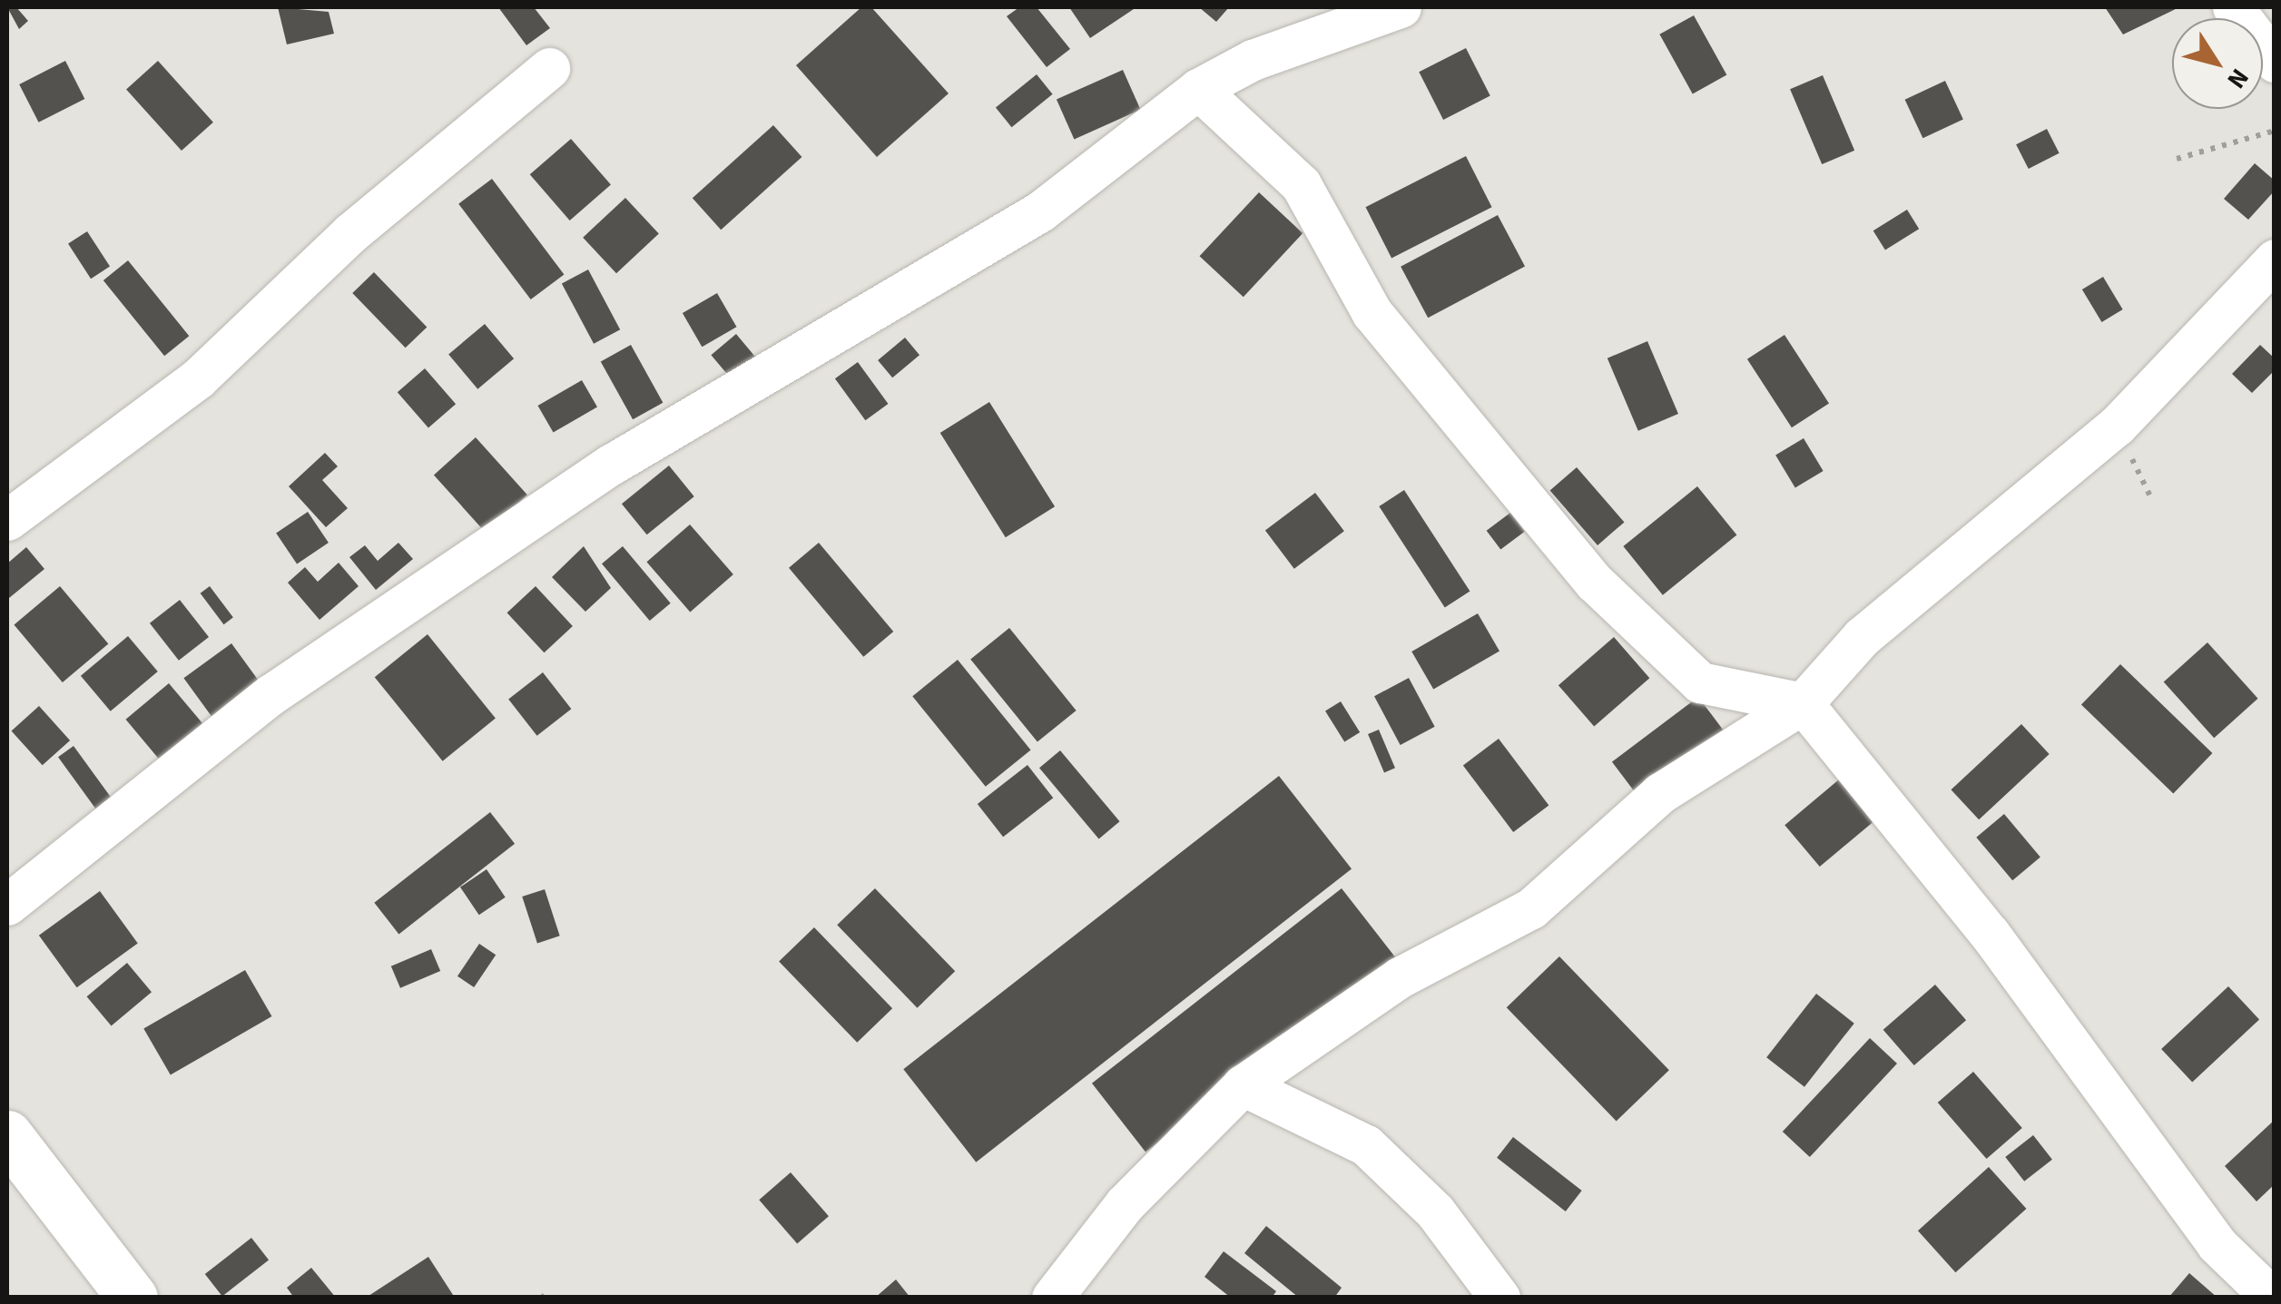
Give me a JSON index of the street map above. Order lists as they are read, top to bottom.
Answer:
{
  "north": "bottom right"
}
